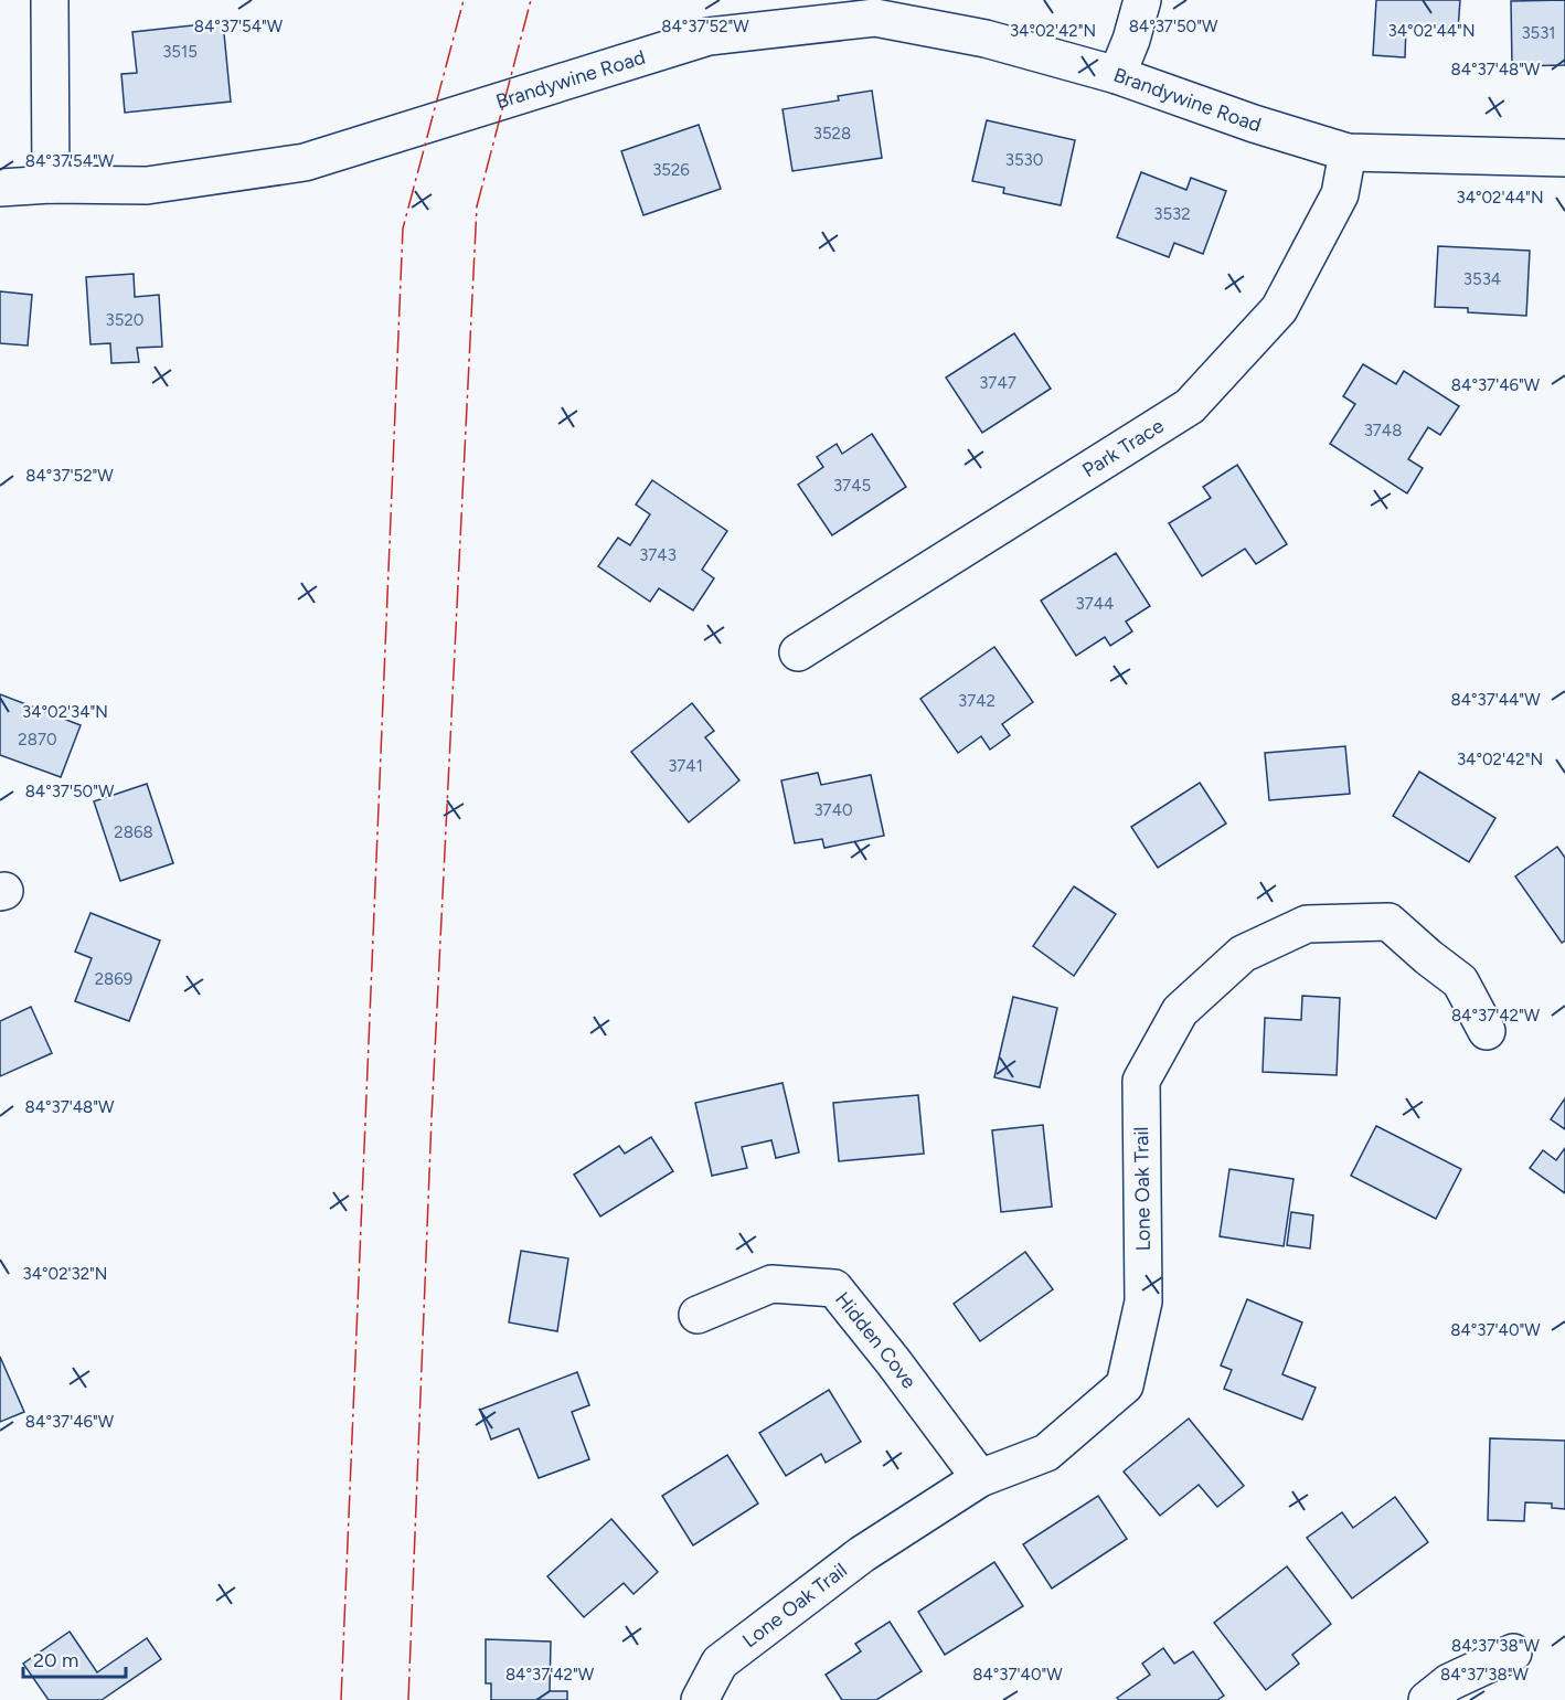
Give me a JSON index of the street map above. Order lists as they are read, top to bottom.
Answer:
{
  "streets": {
    "street": [
      "Brandywine Road",
      "Park Trace",
      "Lone Oak Trail",
      "Hidden Cove"
    ]
  },
  "crossings": [
    ["Brandywine Road", "Park Trace"],
    ["Lone Oak Trail", "Hidden Cove"]
  ],
  "house_numbers": [
    "3531",
    "3515",
    "3528",
    "3530",
    "3526",
    "3532",
    "3534",
    "3520",
    "3747",
    "3748",
    "3745",
    "3743",
    "3744",
    "3742",
    "2870",
    "3741",
    "3740",
    "2868",
    "2869"
  ],
  "scale_bar": "20 m",
  "coordinates": [
    "84°37'54\"W",
    "84°37'52\"W",
    "84°37'50\"W",
    "34°02'42\"N",
    "34°02'44\"N",
    "84°37'48\"W",
    "84°37'46\"W",
    "84°37'44\"W",
    "34°02'34\"N",
    "84°37'42\"W",
    "34°02'32\"N",
    "84°37'40\"W",
    "84°37'38\"W"
  ]
}
